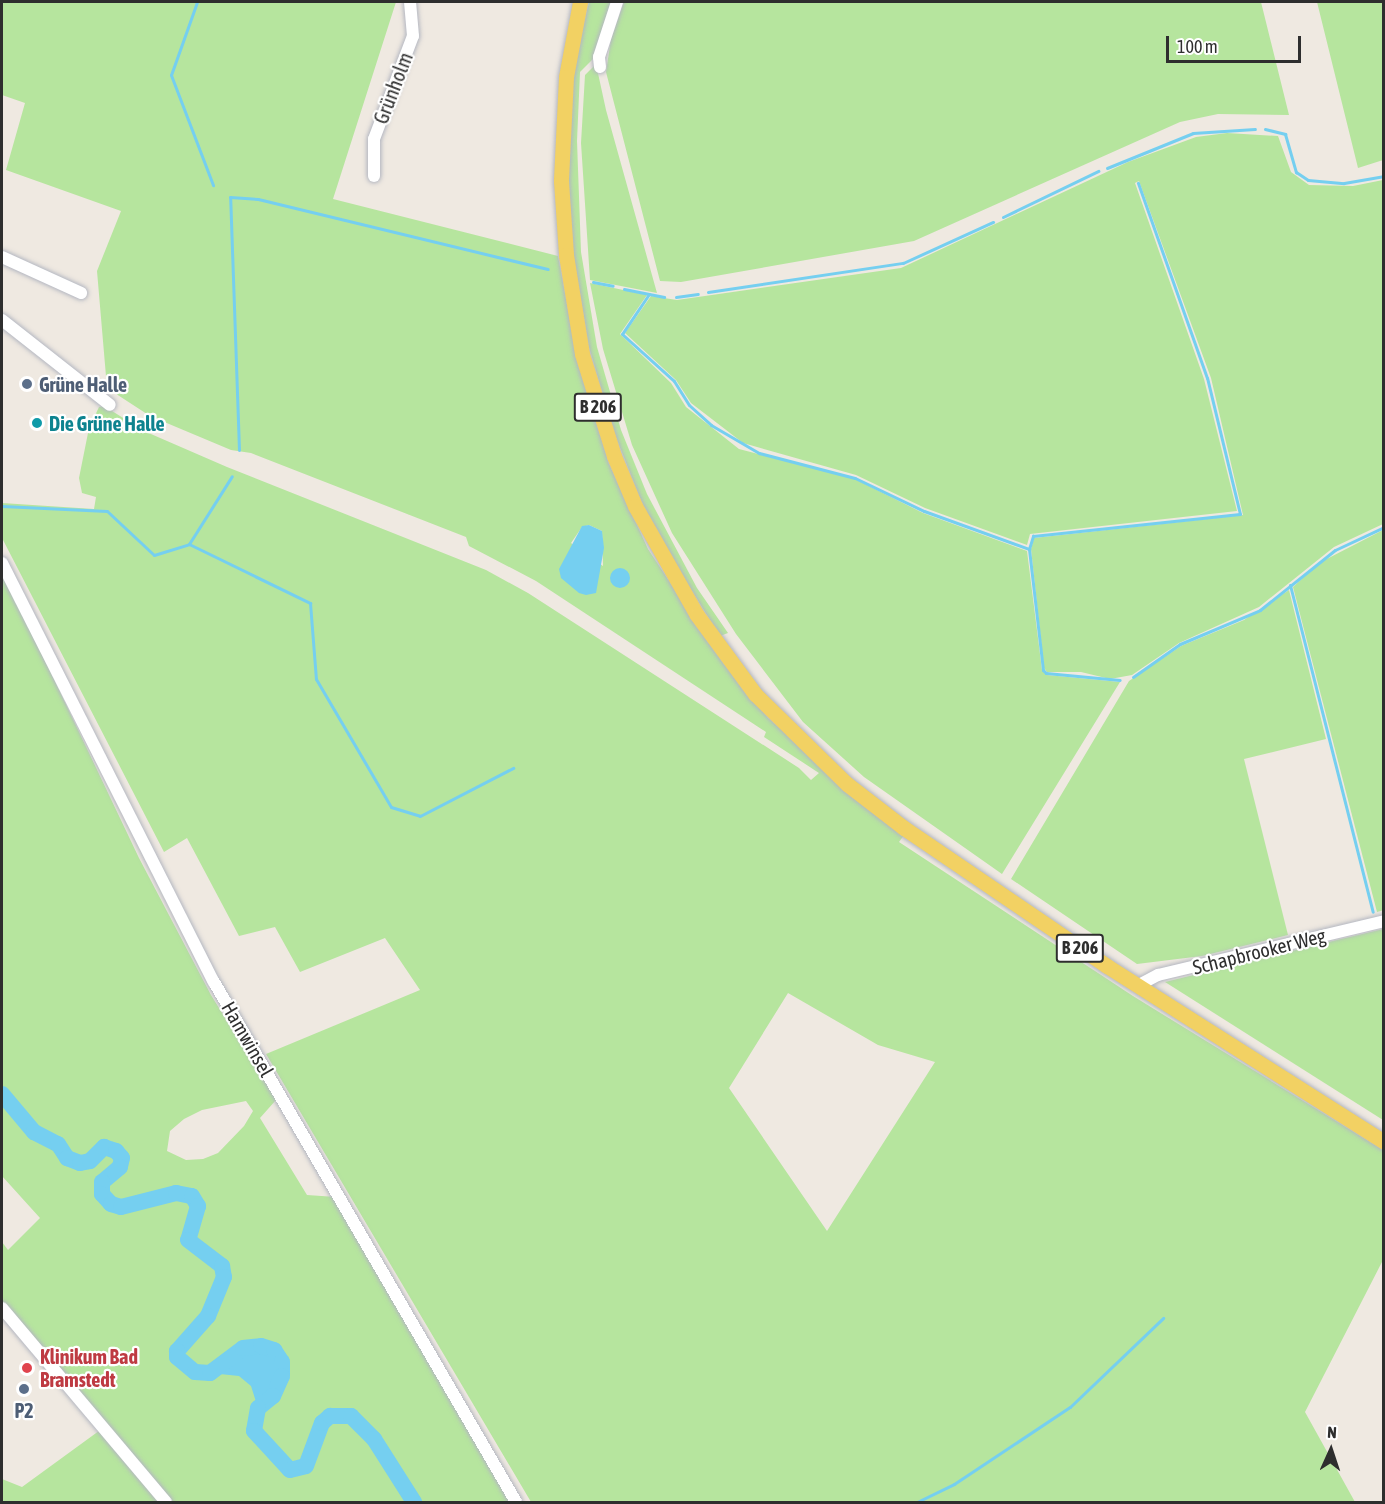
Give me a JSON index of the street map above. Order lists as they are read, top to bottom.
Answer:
{
  "streets": {
    "main road": ["B 206"],
    "street": ["Grünholm", "Schapbrooker Weg", "Hamwinsel"]
  },
  "crossings": [
    ["B 206", "Schapbrooker Weg"]
  ],
  "places": [
    "Grüne Halle",
    "Die Grüne Halle",
    "Klinikum Bad Bramstedt",
    "P2"
  ],
  "scale_bar": "100 m",
  "north": "top"
}
